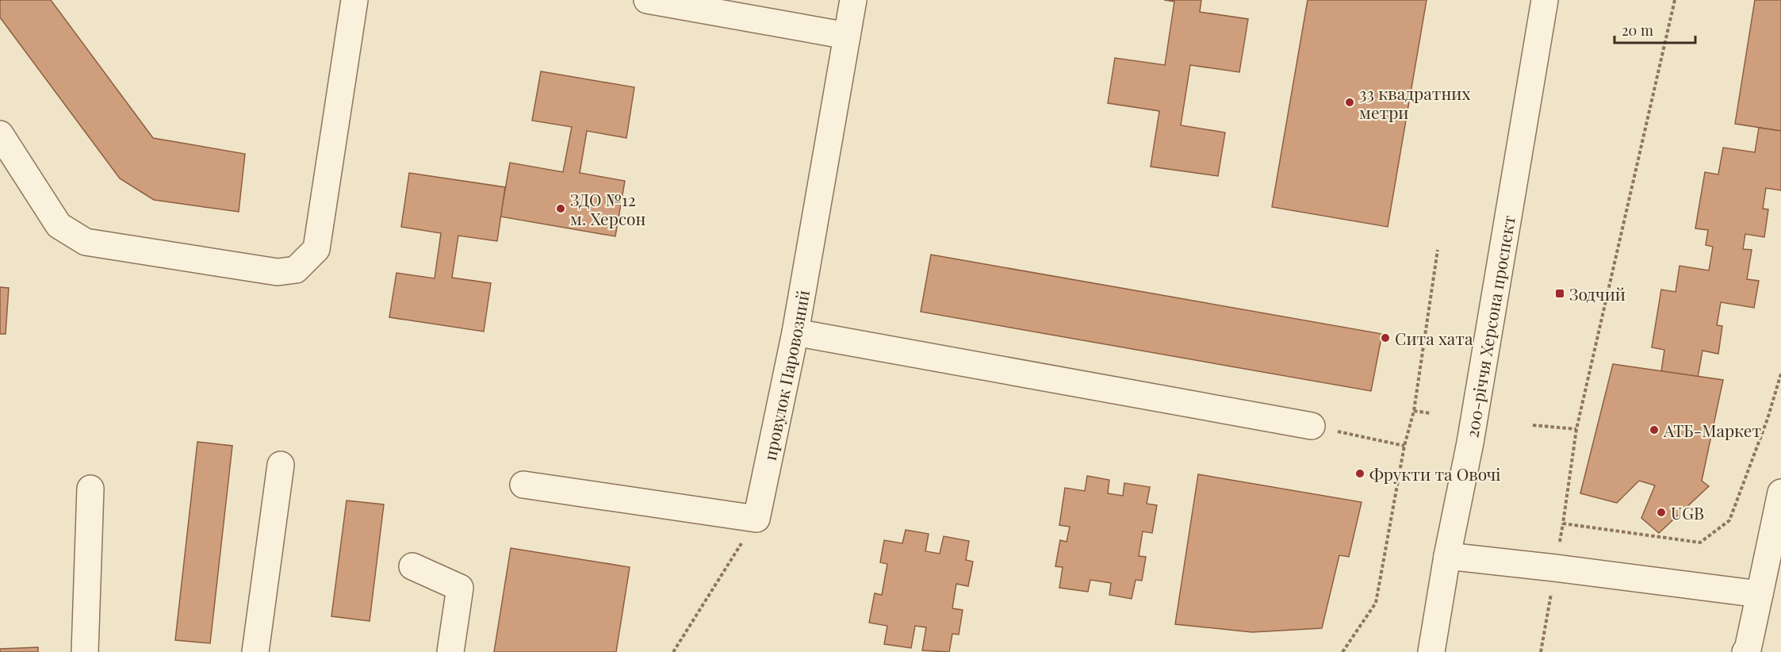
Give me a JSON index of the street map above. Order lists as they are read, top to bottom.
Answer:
{
  "streets": {
    "street": ["200-річчя Херсона проспект", "провулок Паровозний"]
  },
  "places": {
    "other": [
      "33 квадратних метри",
      "ЗДО №12 м. Херсон",
      "Сита хата",
      "АТБ-Маркет",
      "Фрукти та Овочі",
      "UGB"
    ],
    "transit": ["Зодчий"]
  },
  "scale_bar": "20 m"
}
